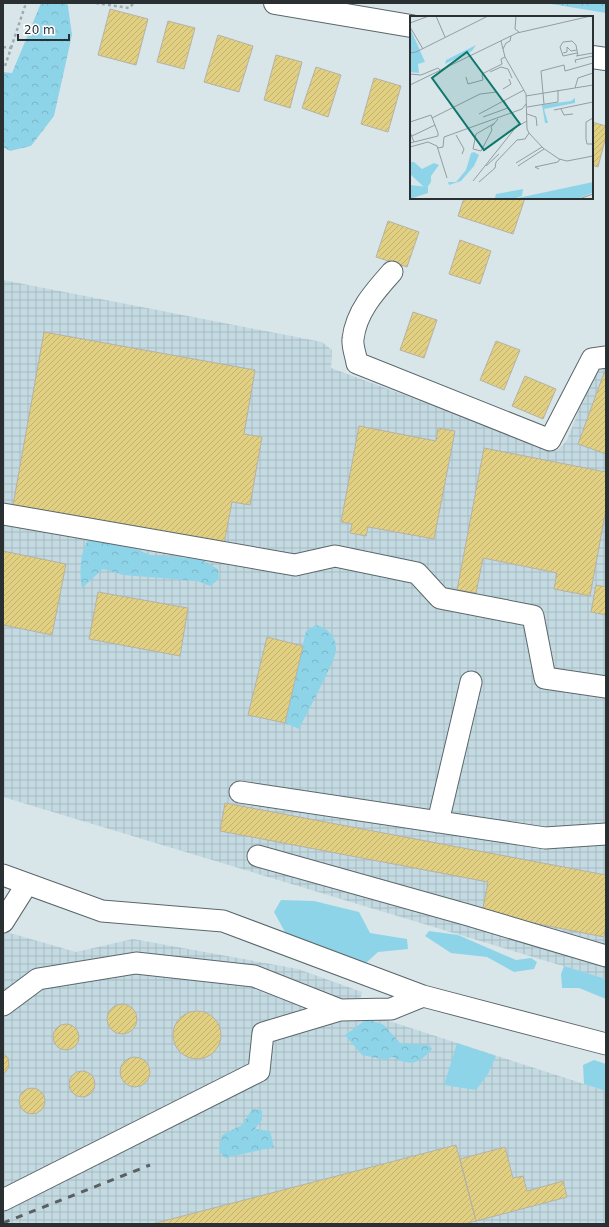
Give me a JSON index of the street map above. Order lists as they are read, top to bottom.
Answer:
{
  "scale_bar": "20 m"
}
